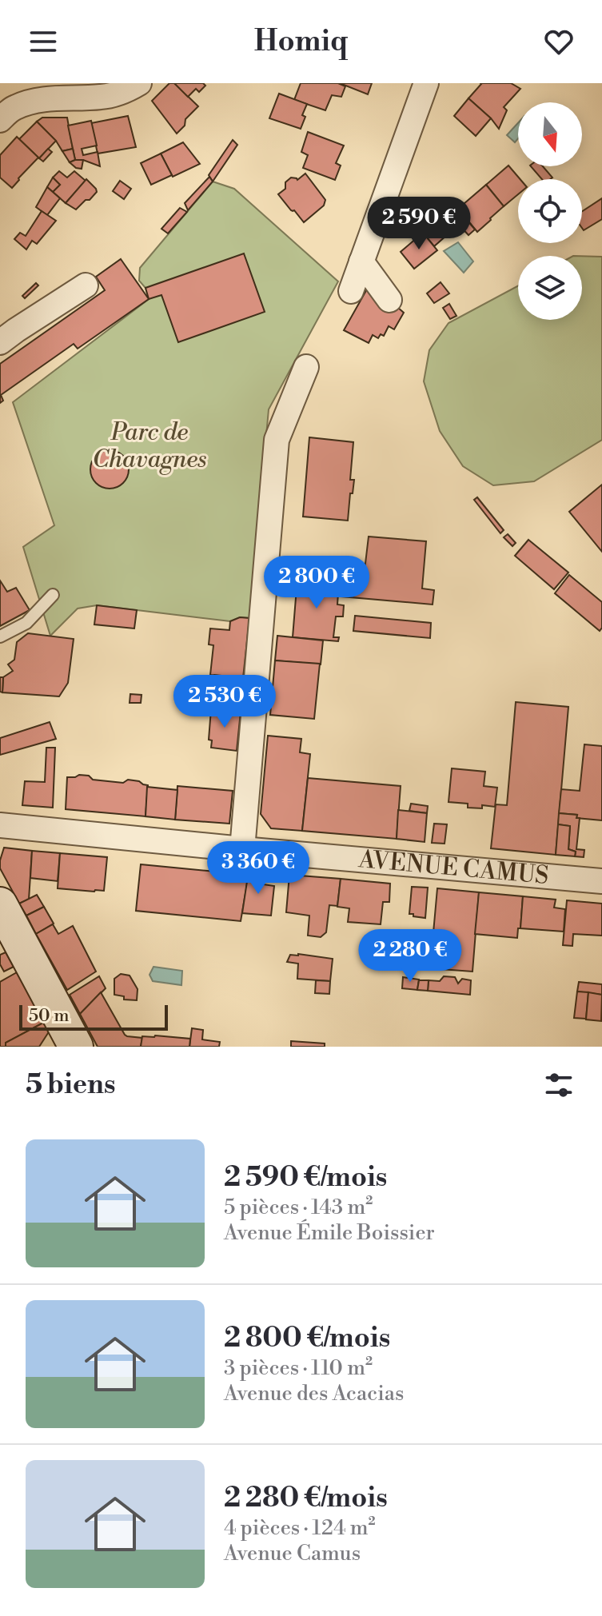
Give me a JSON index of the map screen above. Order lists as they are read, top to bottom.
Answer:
{
  "streets": {
    "street": ["AVENUE CAMUS"]
  },
  "parks": ["Parc de Chavagnes"],
  "scale_bar": "50 m",
  "north": "bottom",
  "page": {
    "header": "Homiq",
    "price": [
      "2 590 €",
      "2 800 €",
      "2 530 €",
      "3 360 €",
      "2 280 €"
    ],
    "scale": "50 m",
    "heading": "5 biens",
    "list": [
      {
        "name": "2 590 €/mois",
        "note": "5 pièces · 143 m² · Avenue Émile Boissier"
      },
      {
        "name": "2 800 €/mois",
        "note": "3 pièces · 110 m² · Avenue des Acacias"
      },
      {
        "name": "2 280 €/mois",
        "note": "4 pièces · 124 m² · Avenue Camus"
      }
    ]
  }
}
